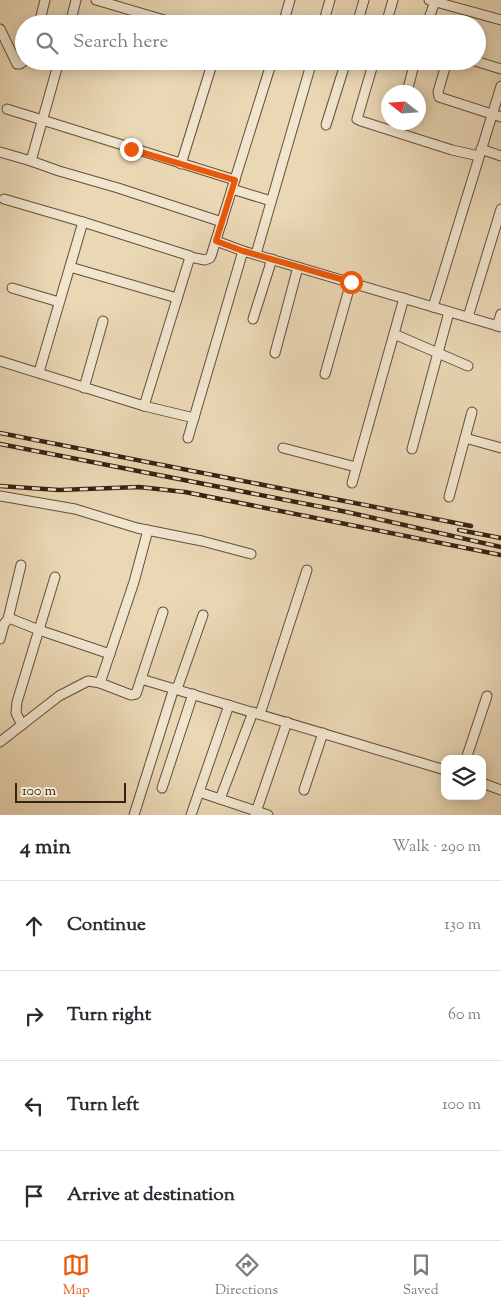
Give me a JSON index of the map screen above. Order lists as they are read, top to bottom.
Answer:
{
  "scale_bar": "100 m",
  "north": "left",
  "page": {
    "search": "Search here",
    "scale": "100 m",
    "heading": ["4 min", "Walk · 290 m"],
    "list": [
      ["Continue", "130 m"],
      ["Turn right", "60 m"],
      ["Turn left", "100 m"],
      "Arrive at destination"
    ],
    "nav": ["Map", "Directions", "Saved"]
  }
}
